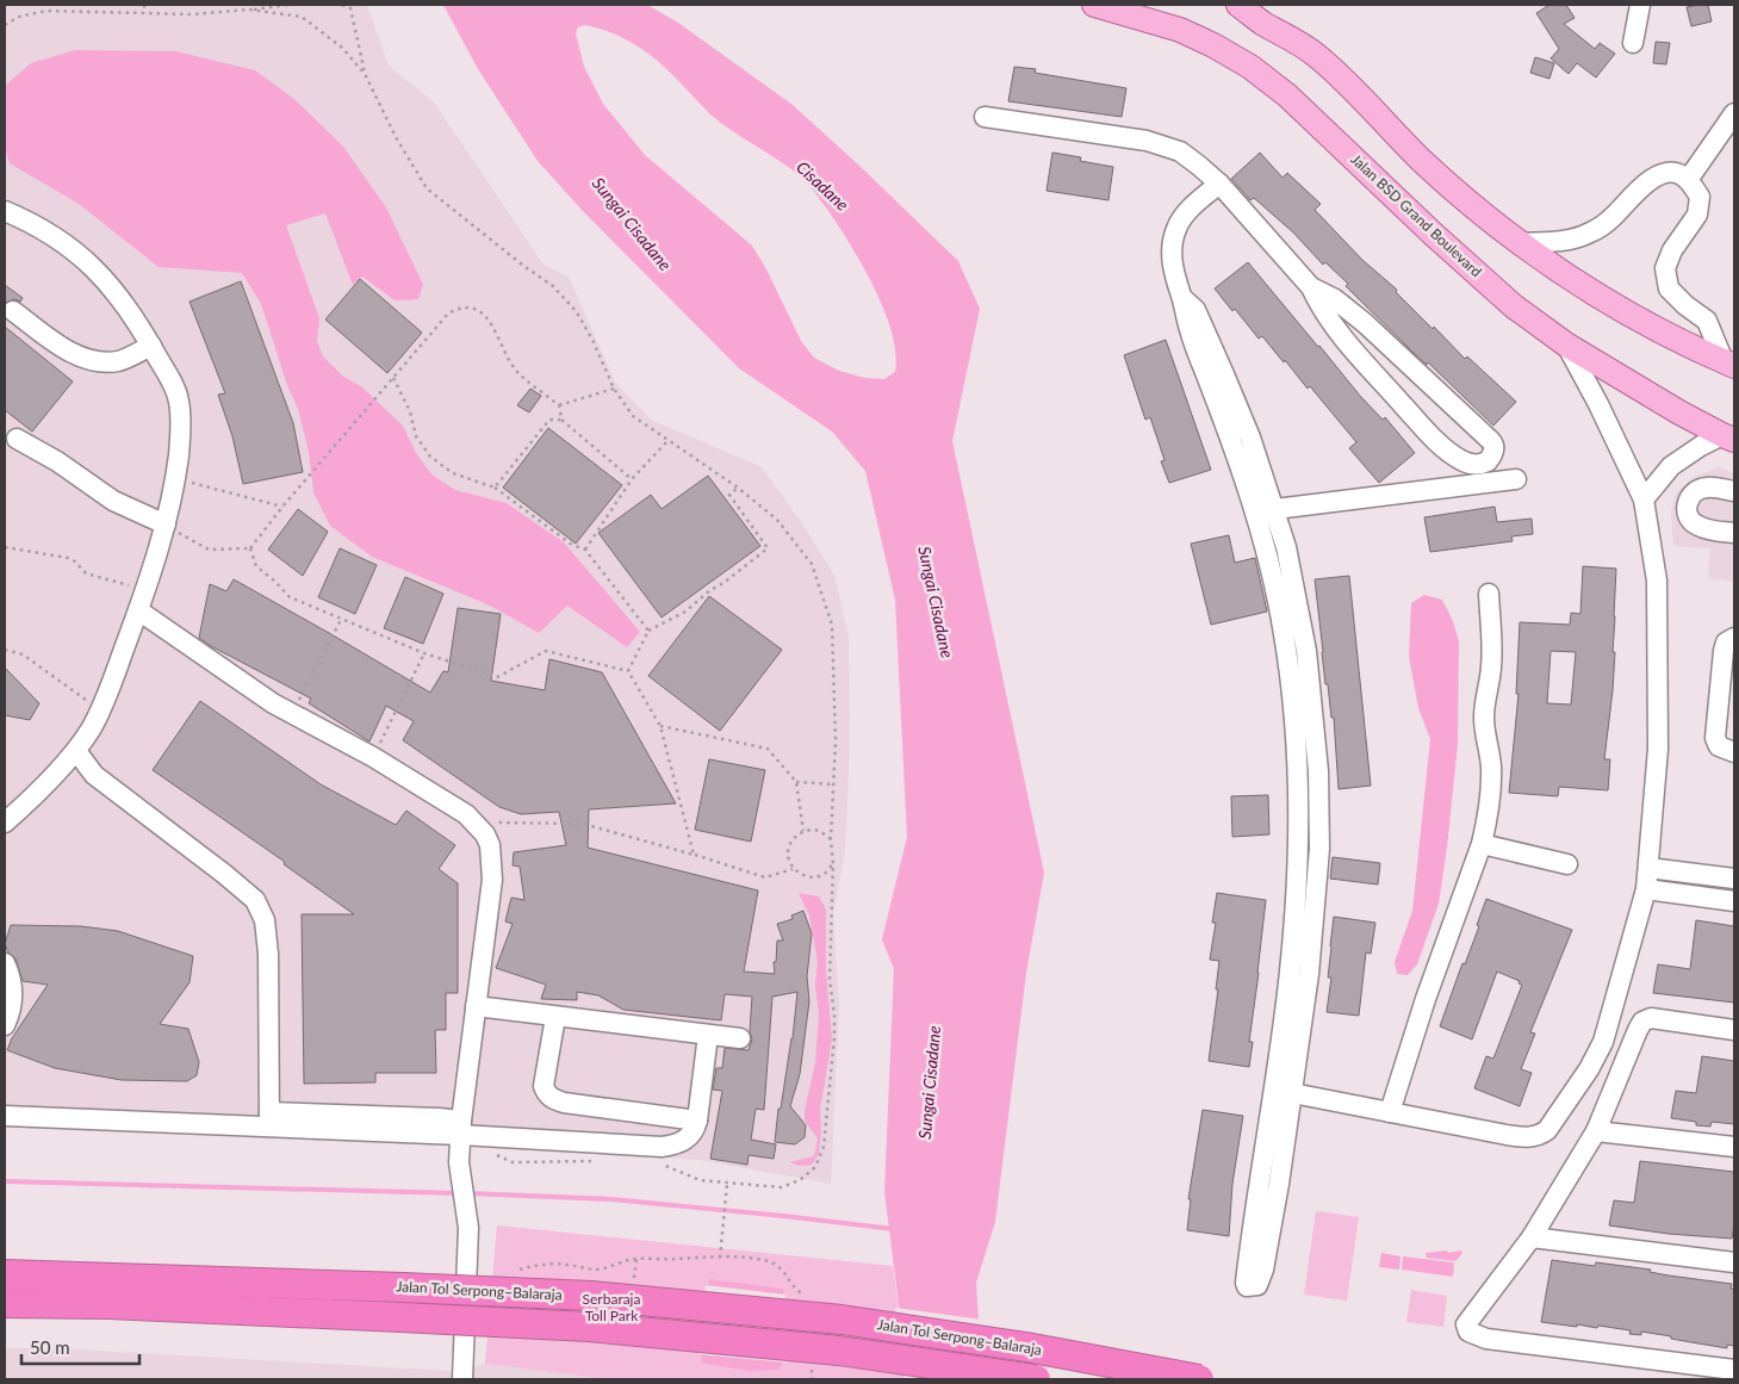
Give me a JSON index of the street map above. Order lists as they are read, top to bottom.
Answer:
{
  "streets": {
    "highway": ["Jalan Tol Serpong–Balaraja"],
    "main road": ["Jalan BSD Grand Boulevard"]
  },
  "water": ["Cisadane", "Sungai Cisadane"],
  "parks": ["Serbaraja Toll Park"],
  "scale_bar": "50 m"
}
